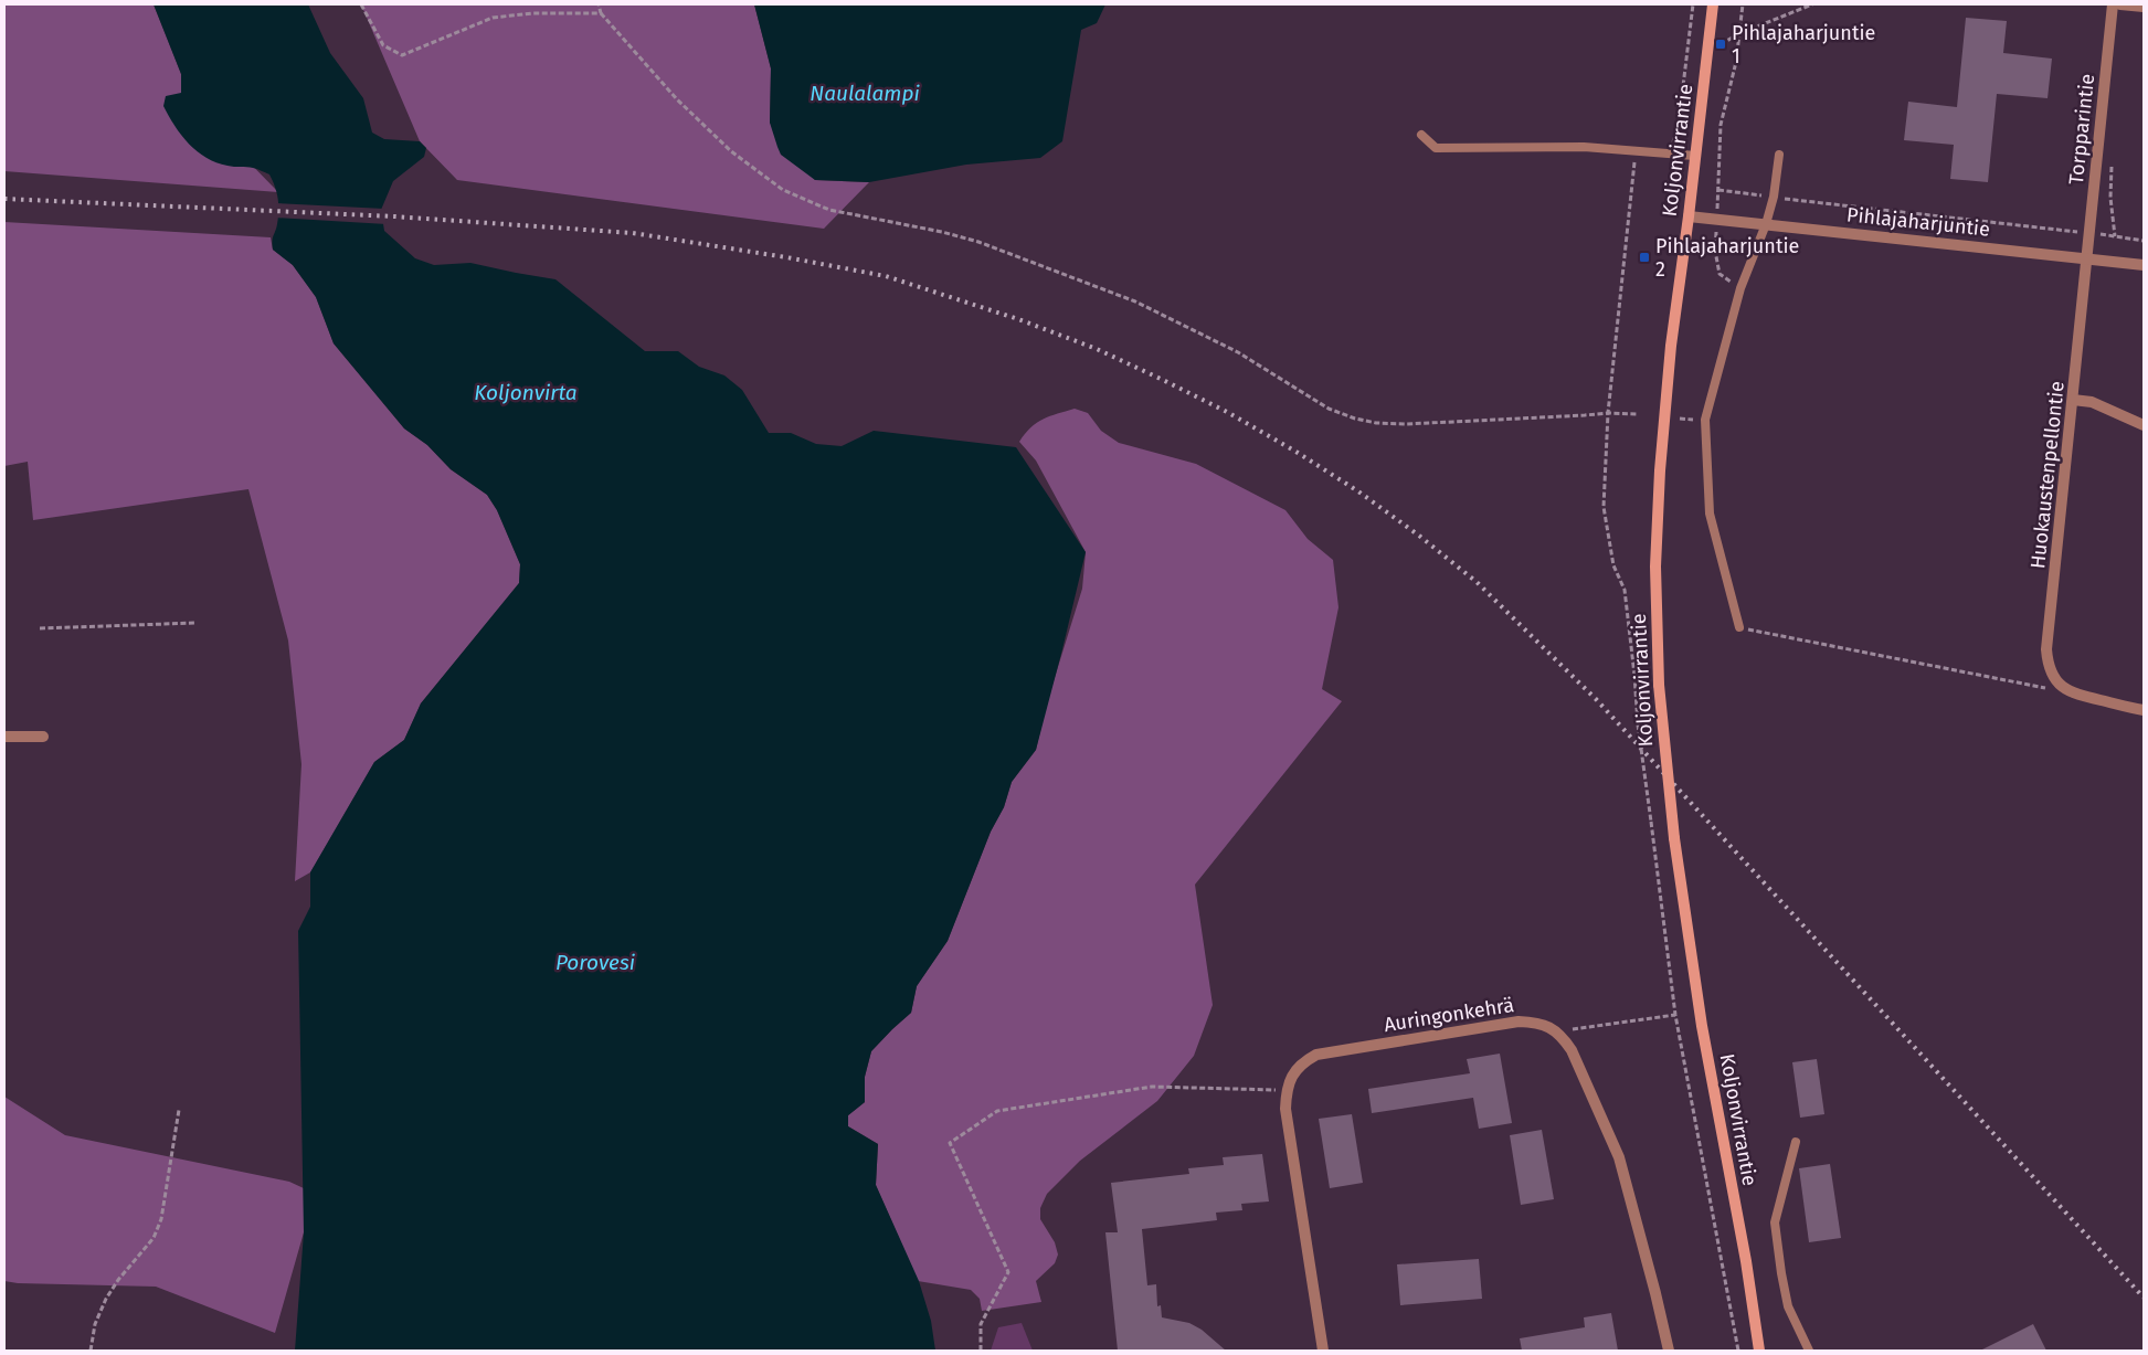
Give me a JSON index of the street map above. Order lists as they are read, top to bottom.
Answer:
{
  "streets": {
    "main road": ["Koljonvirrantie"],
    "street": [
      "Torpparintie",
      "Pihlajaharjuntie",
      "Huokaustenpellontie",
      "Auringonkehrä"
    ]
  },
  "crossings": [
    ["Torpparintie", "Pihlajaharjuntie"],
    ["Torpparintie", "Huokaustenpellontie"],
    ["Koljonvirrantie", "Pihlajaharjuntie"],
    ["Pihlajaharjuntie", "Huokaustenpellontie"]
  ],
  "water": ["Naulalampi", "Koljonvirta", "Porovesi"],
  "places": {
    "transit": ["Pihlajaharjuntie 1", "Pihlajaharjuntie 2"]
  }
}
